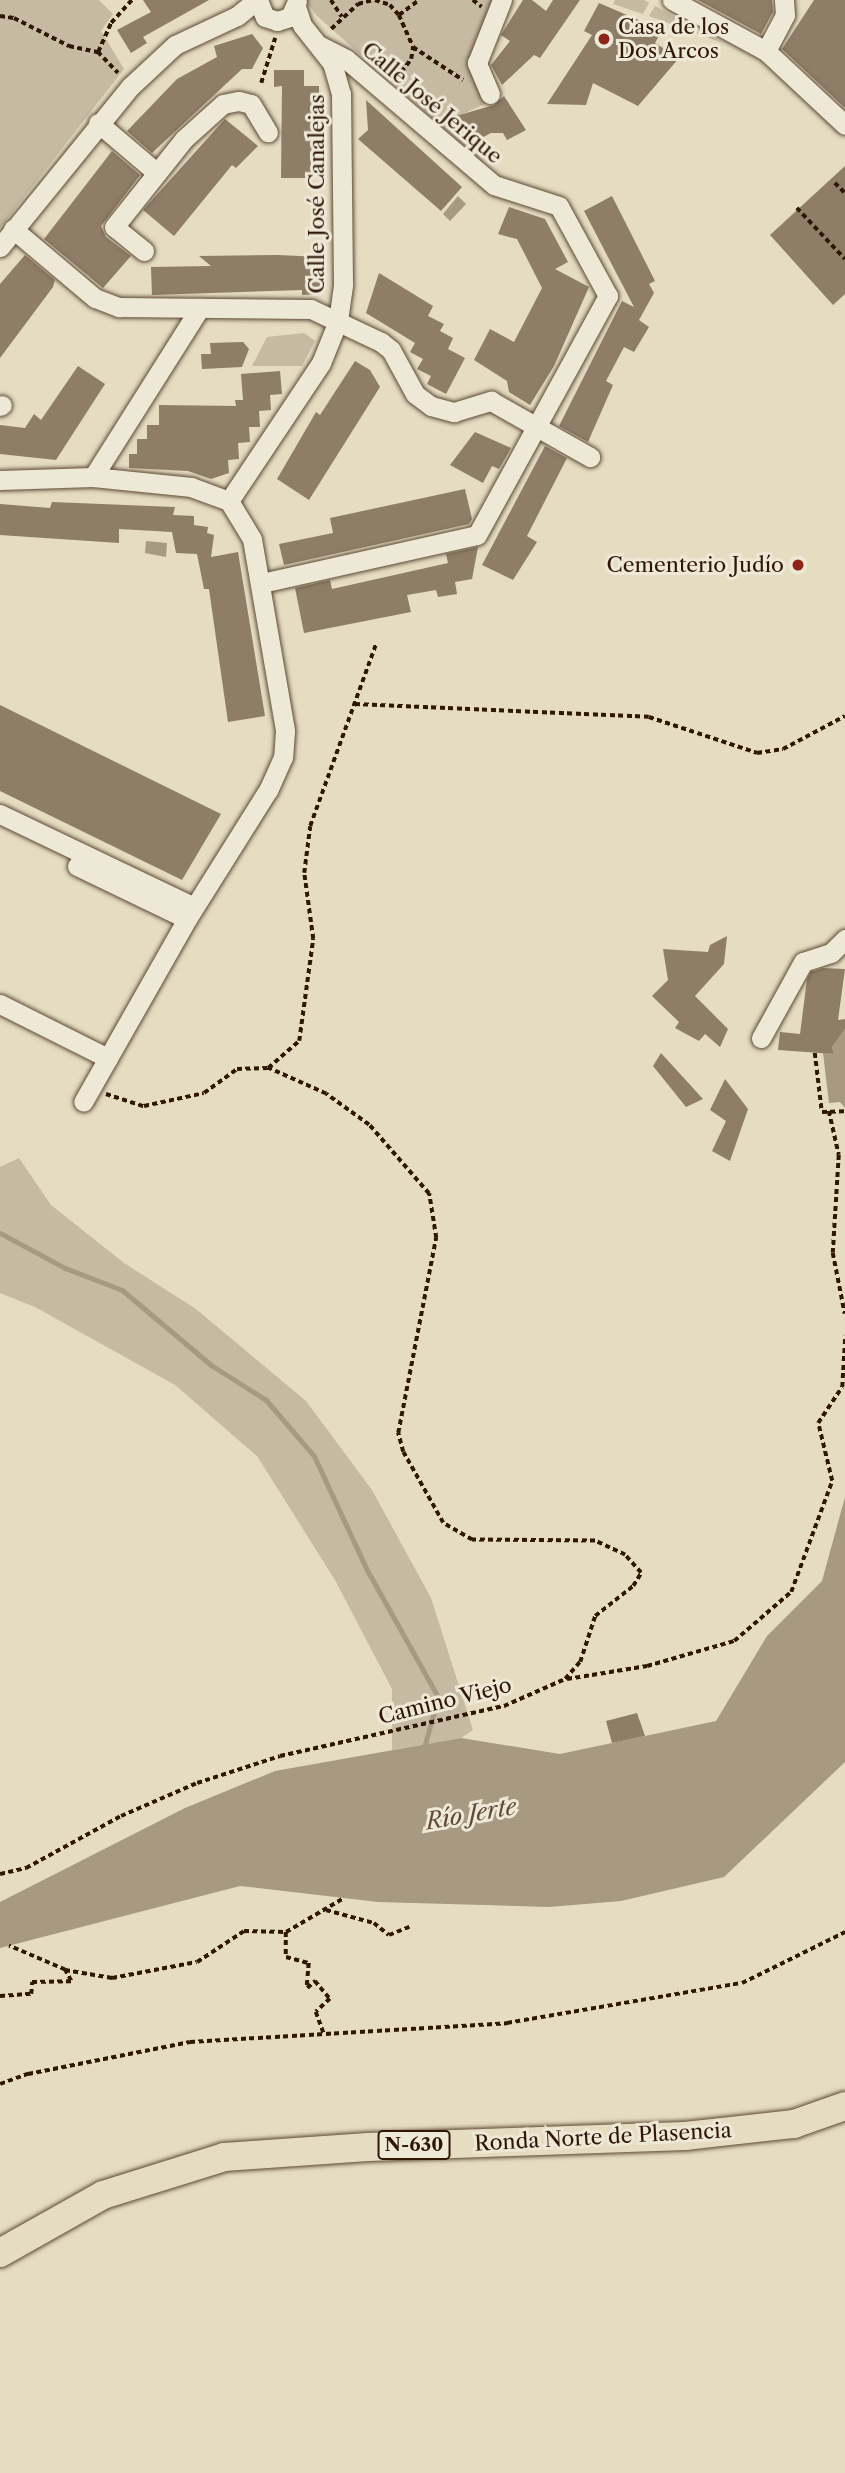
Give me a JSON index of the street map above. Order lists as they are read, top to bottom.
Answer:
{
  "streets": {
    "highway": ["Ronda Norte de Plasencia", "N-630"],
    "street": ["Calle José Jerique", "Calle José Canalejas"],
    "path": ["Camino Viejo"]
  },
  "crossings": [
    ["Calle José Jerique", "Calle José Canalejas"]
  ],
  "water": ["Río Jerte"],
  "places": ["Casa de los Dos Arcos", "Cementerio Judío"]
}
